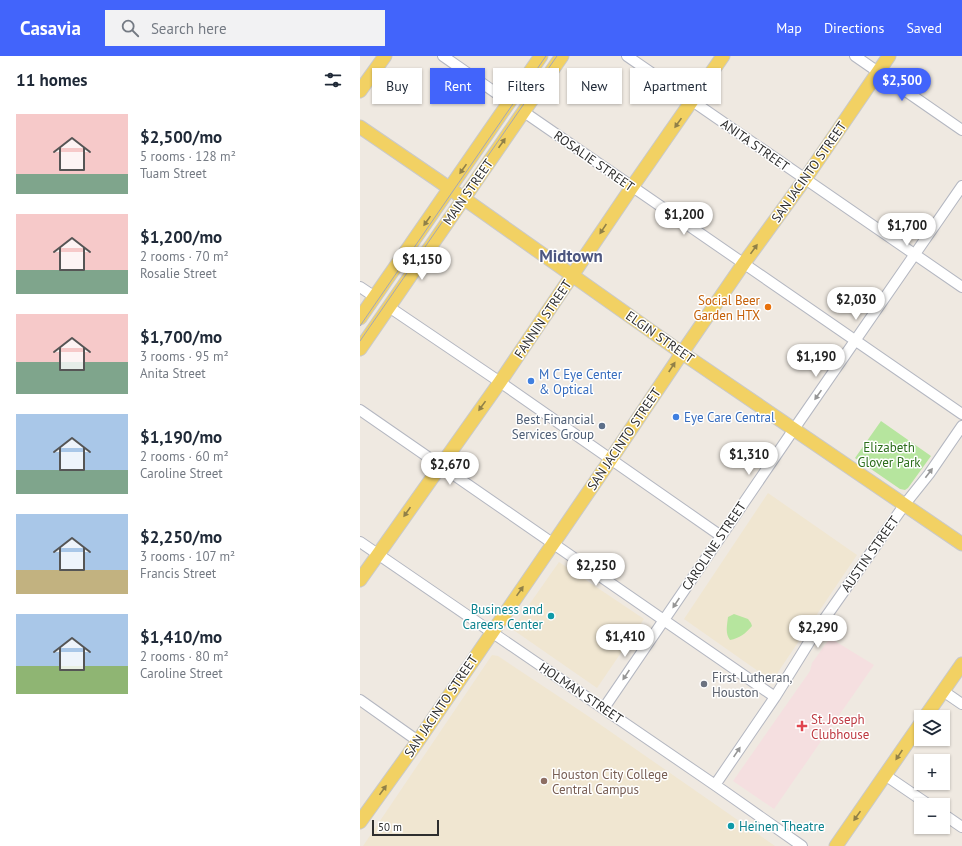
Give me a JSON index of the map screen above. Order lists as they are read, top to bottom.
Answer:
{
  "streets": {
    "main road": [
      "SAN JACINTO STREET",
      "MAIN STREET",
      "FANNIN STREET",
      "ELGIN STREET"
    ],
    "street": [
      "ANITA STREET",
      "ROSALIE STREET",
      "CAROLINE STREET",
      "AUSTIN STREET",
      "HOLMAN STREET"
    ]
  },
  "crossings": [
    ["ANITA STREET", "SAN JACINTO STREET"],
    ["ANITA STREET", "CAROLINE STREET"],
    ["ROSALIE STREET", "SAN JACINTO STREET"],
    ["ROSALIE STREET", "MAIN STREET"],
    ["ROSALIE STREET", "FANNIN STREET"],
    ["ROSALIE STREET", "CAROLINE STREET"],
    ["SAN JACINTO STREET", "ELGIN STREET"],
    ["SAN JACINTO STREET", "HOLMAN STREET"],
    ["MAIN STREET", "ELGIN STREET"],
    ["FANNIN STREET", "ELGIN STREET"],
    ["FANNIN STREET", "HOLMAN STREET"],
    ["ELGIN STREET", "CAROLINE STREET"],
    ["ELGIN STREET", "AUSTIN STREET"],
    ["CAROLINE STREET", "HOLMAN STREET"],
    ["AUSTIN STREET", "HOLMAN STREET"]
  ],
  "one_way": [
    "SAN JACINTO STREET",
    "FANNIN STREET",
    "CAROLINE STREET",
    "AUSTIN STREET"
  ],
  "districts": ["Midtown"],
  "parks": ["Elizabeth Glover Park"],
  "places": {
    "other": [
      "Social Beer Garden HTX",
      "M C Eye Center & Optical",
      "Eye Care Central",
      "Best Financial Services Group",
      "Business and Careers Center",
      "First Lutheran, Houston",
      "Houston City College Central Campus",
      "Heinen Theatre"
    ],
    "health": ["St. Joseph Clubhouse"]
  },
  "scale_bar": "50 m",
  "page": {
    "header": "Casavia",
    "search": "Search here",
    "nav": ["Map", "Directions", "Saved"],
    "heading": "11 homes",
    "price": [
      "$2,500",
      "$1,200",
      "$1,700",
      "$1,150",
      "$2,030",
      "$1,190",
      "$1,310",
      "$2,670",
      "$2,250",
      "$2,290",
      "$1,410"
    ],
    "chip": [
      "Buy",
      "Rent",
      "Filters",
      "New",
      "Apartment"
    ],
    "list": [
      {
        "name": "$2,500/mo",
        "note": "5 rooms · 128 m² · Tuam Street"
      },
      {
        "name": "$1,200/mo",
        "note": "2 rooms · 70 m² · Rosalie Street"
      },
      {
        "name": "$1,700/mo",
        "note": "3 rooms · 95 m² · Anita Street"
      },
      {
        "name": "$1,190/mo",
        "note": "2 rooms · 60 m² · Caroline Street"
      },
      {
        "name": "$2,250/mo",
        "note": "3 rooms · 107 m² · Francis Street"
      },
      {
        "name": "$1,410/mo",
        "note": "2 rooms · 80 m² · Caroline Street"
      }
    ],
    "map_buttons": ["+", "−"],
    "scale": "50 m"
  }
}
